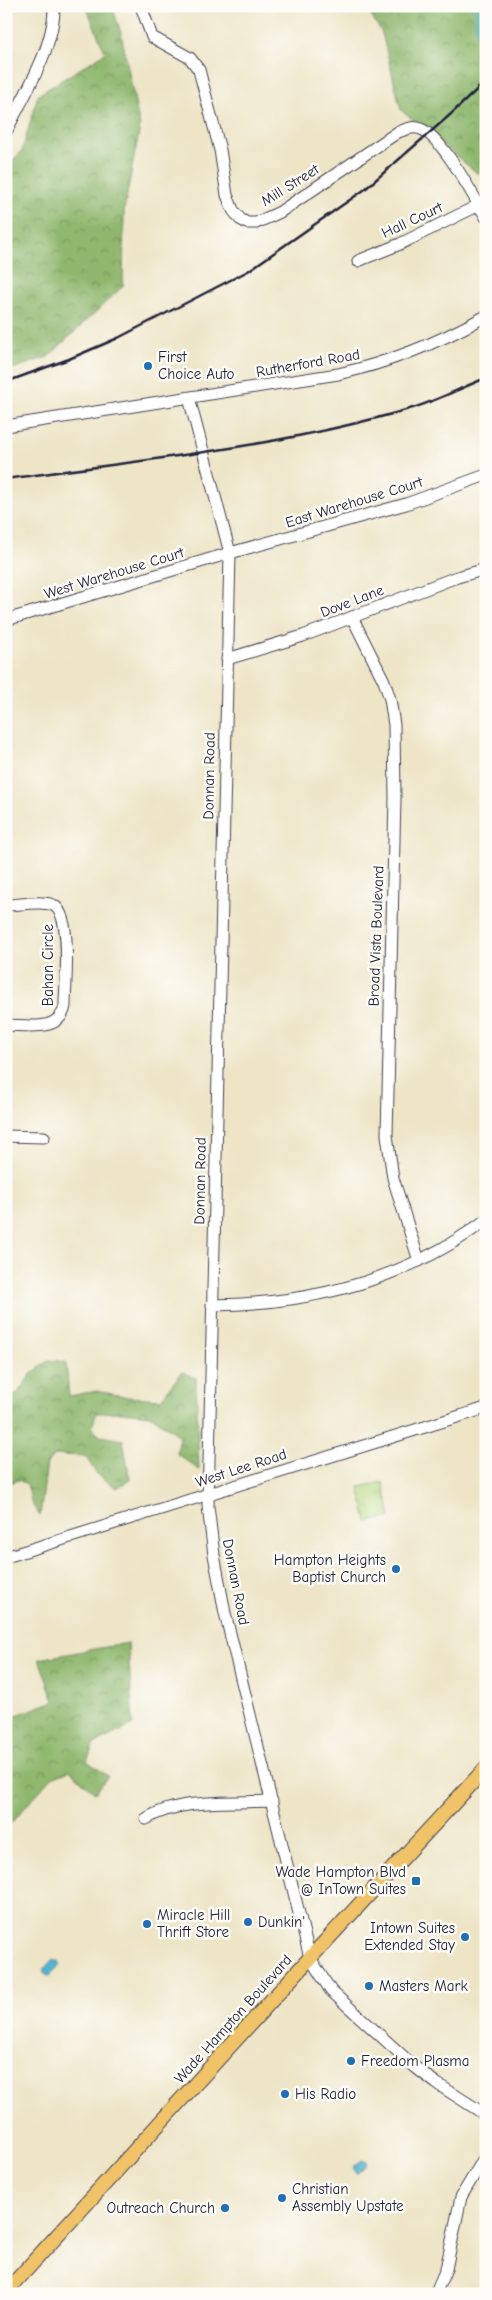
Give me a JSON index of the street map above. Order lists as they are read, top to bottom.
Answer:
{
  "streets": {
    "main road": ["Wade Hampton Boulevard"],
    "street": [
      "Mill Street",
      "Hall Court",
      "Rutherford Road",
      "East Warehouse Court",
      "West Warehouse Court",
      "Dove Lane",
      "Donnan Road",
      "Broad Vista Boulevard",
      "Bahan Circle",
      "West Lee Road"
    ]
  },
  "crossings": [
    ["Mill Street", "Hall Court"],
    ["Rutherford Road", "Donnan Road"],
    ["East Warehouse Court", "West Warehouse Court"],
    ["East Warehouse Court", "Donnan Road"],
    ["West Warehouse Court", "Donnan Road"],
    ["Dove Lane", "Donnan Road"],
    ["Dove Lane", "Broad Vista Boulevard"],
    ["Donnan Road", "West Lee Road"],
    ["Donnan Road", "Wade Hampton Boulevard"]
  ],
  "places": {
    "other": [
      "First Choice Auto",
      "Hampton Heights Baptist Church",
      "Dunkin'",
      "Miracle Hill Thrift Store",
      "Intown Suites Extended Stay",
      "Masters Mark",
      "Freedom Plasma",
      "His Radio",
      "Christian Assembly Upstate",
      "Outreach Church"
    ],
    "transit": ["Wade Hampton Blvd @ InTown Suites"]
  }
}
